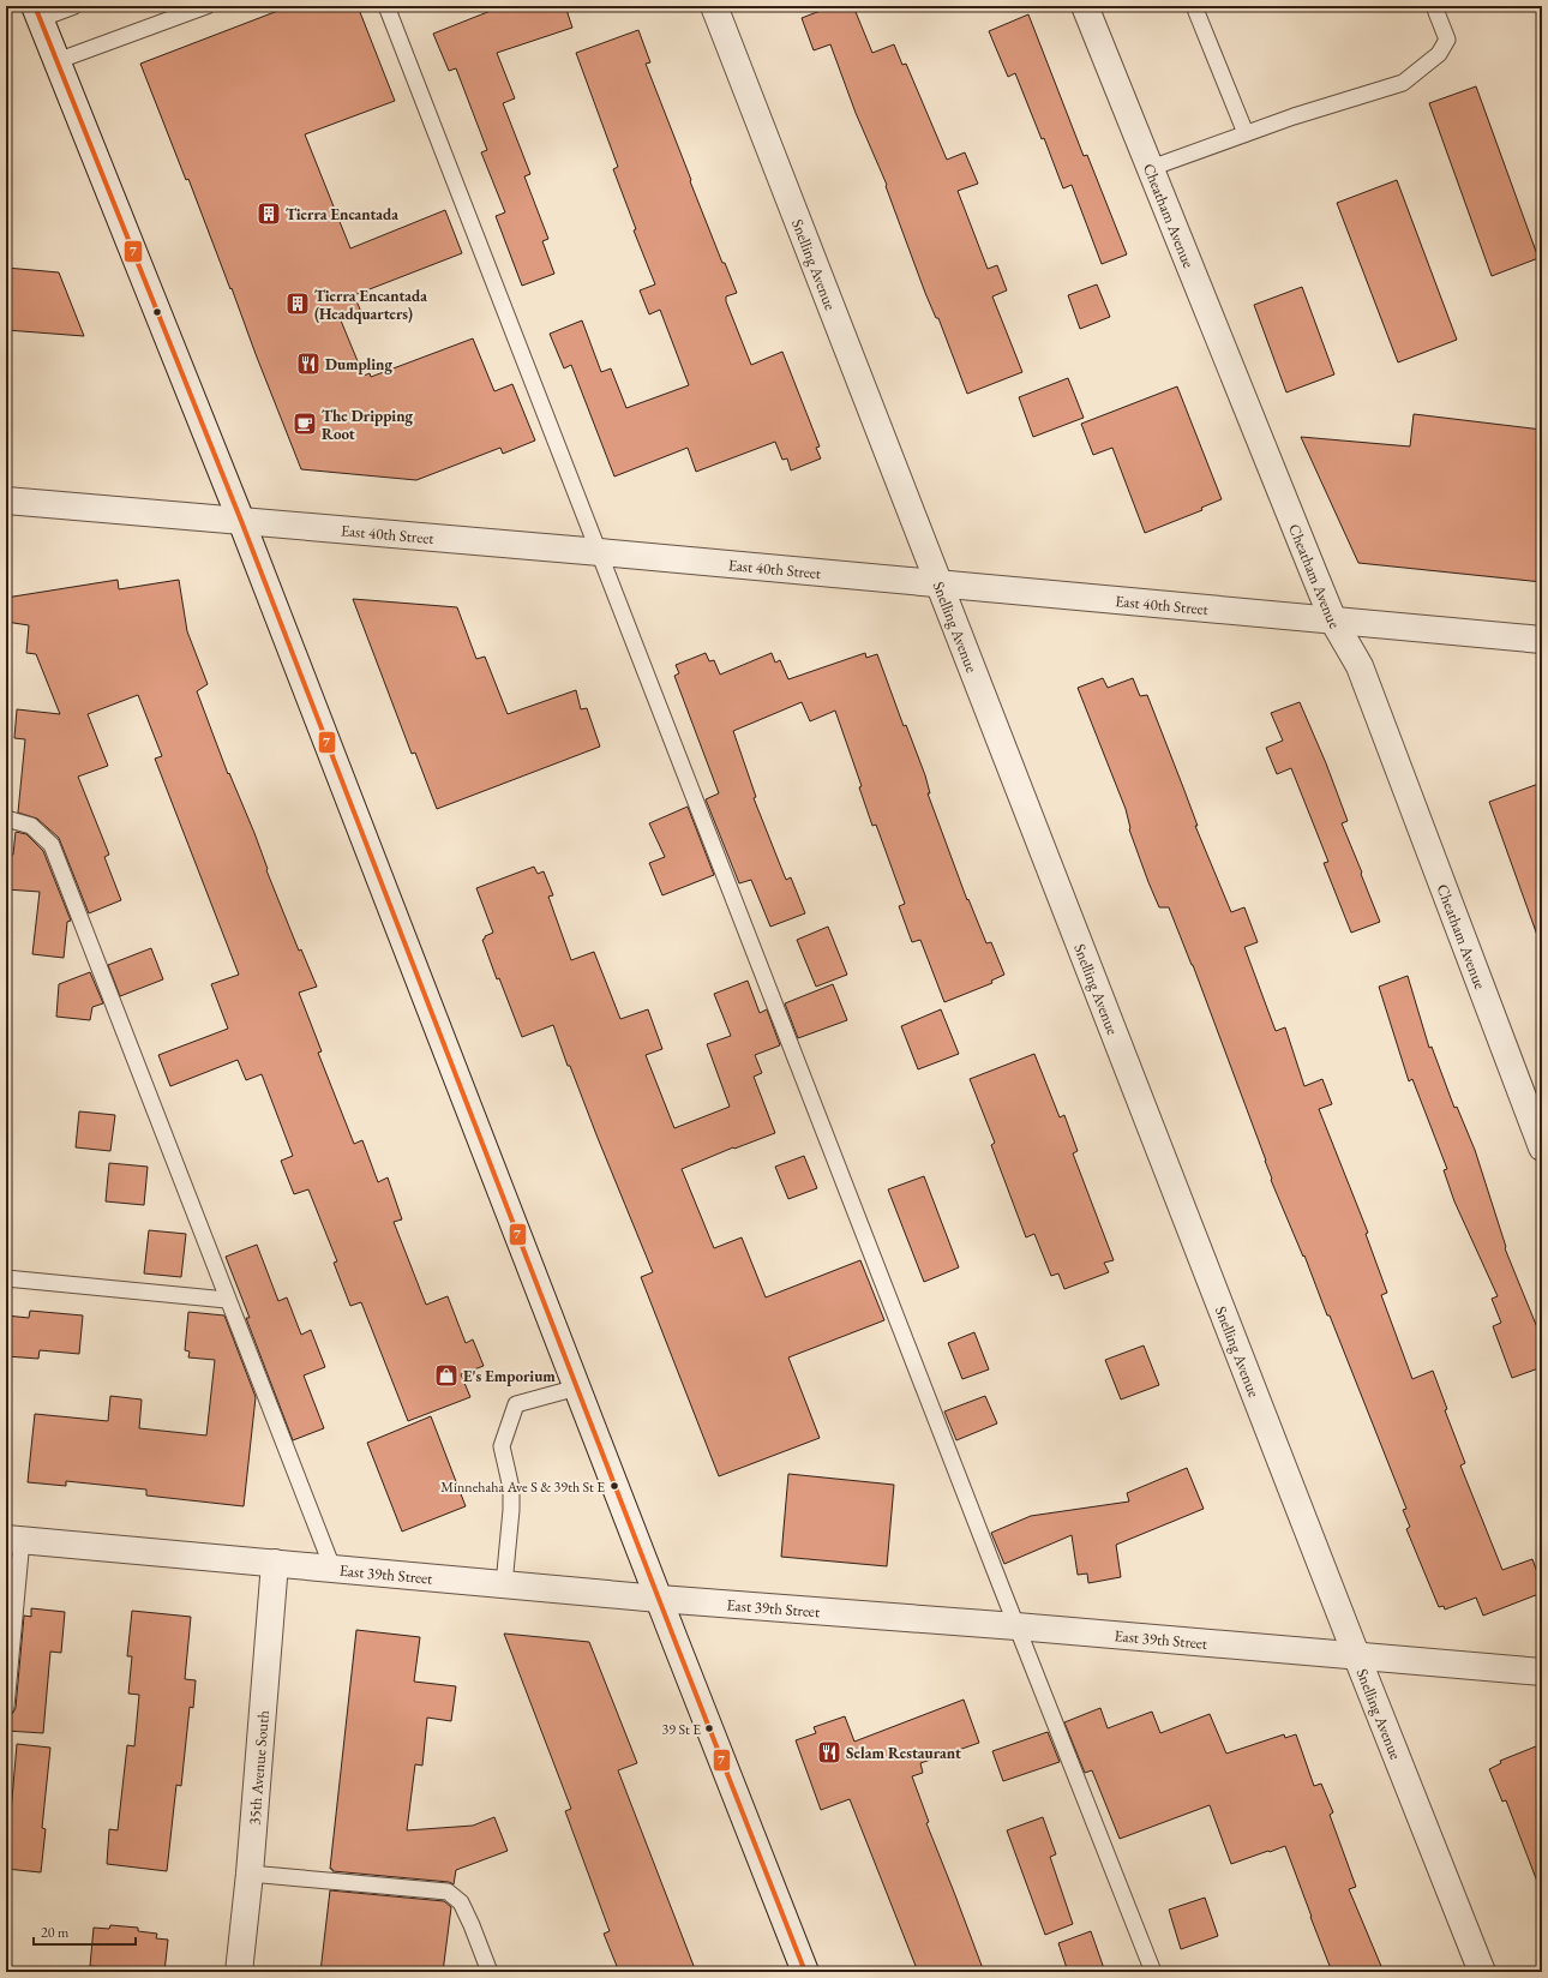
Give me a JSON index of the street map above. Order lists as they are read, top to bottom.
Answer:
{
  "streets": {
    "street": [
      "Cheatham Avenue",
      "Snelling Avenue",
      "East 40th Street",
      "East 39th Street",
      "35th Avenue South"
    ]
  },
  "crossings": [
    ["Cheatham Avenue", "East 40th Street"],
    ["Snelling Avenue", "East 40th Street"],
    ["Snelling Avenue", "East 39th Street"],
    ["East 39th Street", "35th Avenue South"]
  ],
  "places": {
    "building": ["Tierra Encantada", "Tierra Encantada (Headquarters)"],
    "restaurant": ["Dumpling", "Selam Restaurant"],
    "cafe": ["The Dripping Root"],
    "shop": ["E's Emporium"],
    "other": ["Minnehaha Ave S & 39th St E", "39 St E"]
  },
  "lines": ["transit line 7"],
  "scale_bar": "20 m"
}
